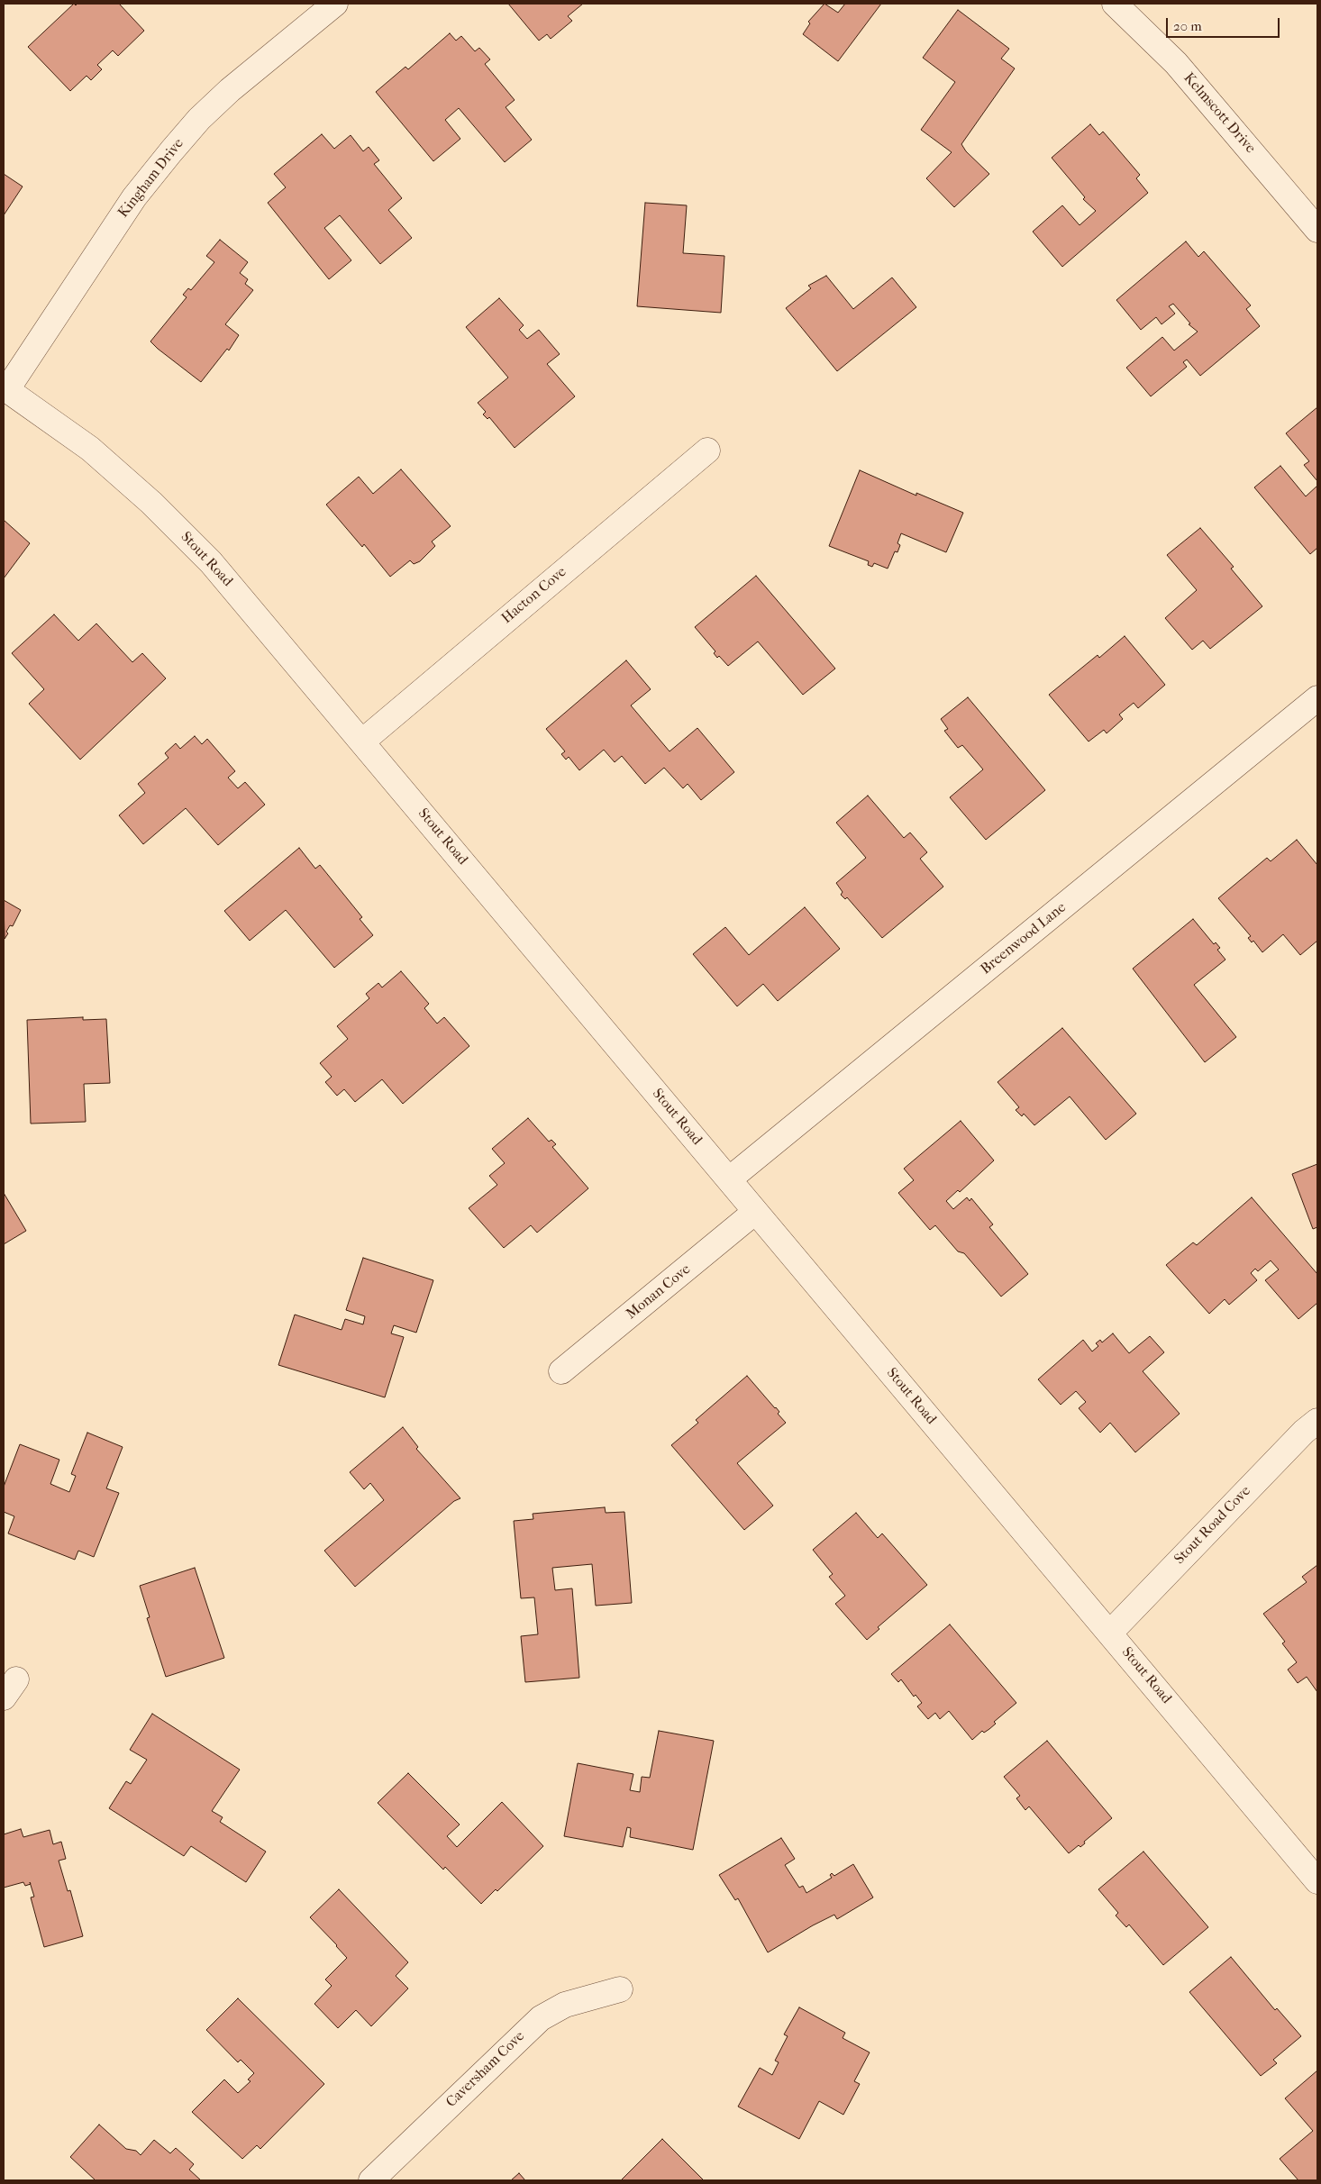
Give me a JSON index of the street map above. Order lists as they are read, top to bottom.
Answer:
{
  "streets": {
    "street": [
      "Kelmscott Drive",
      "Kingham Drive",
      "Stout Road",
      "Hacton Cove",
      "Breenwood Lane",
      "Monan Cove",
      "Stout Road Cove",
      "Caversham Cove"
    ]
  },
  "crossings": [
    ["Kingham Drive", "Stout Road"],
    ["Stout Road", "Hacton Cove"],
    ["Stout Road", "Breenwood Lane"],
    ["Stout Road", "Monan Cove"],
    ["Stout Road", "Stout Road Cove"]
  ],
  "scale_bar": "20 m"
}
